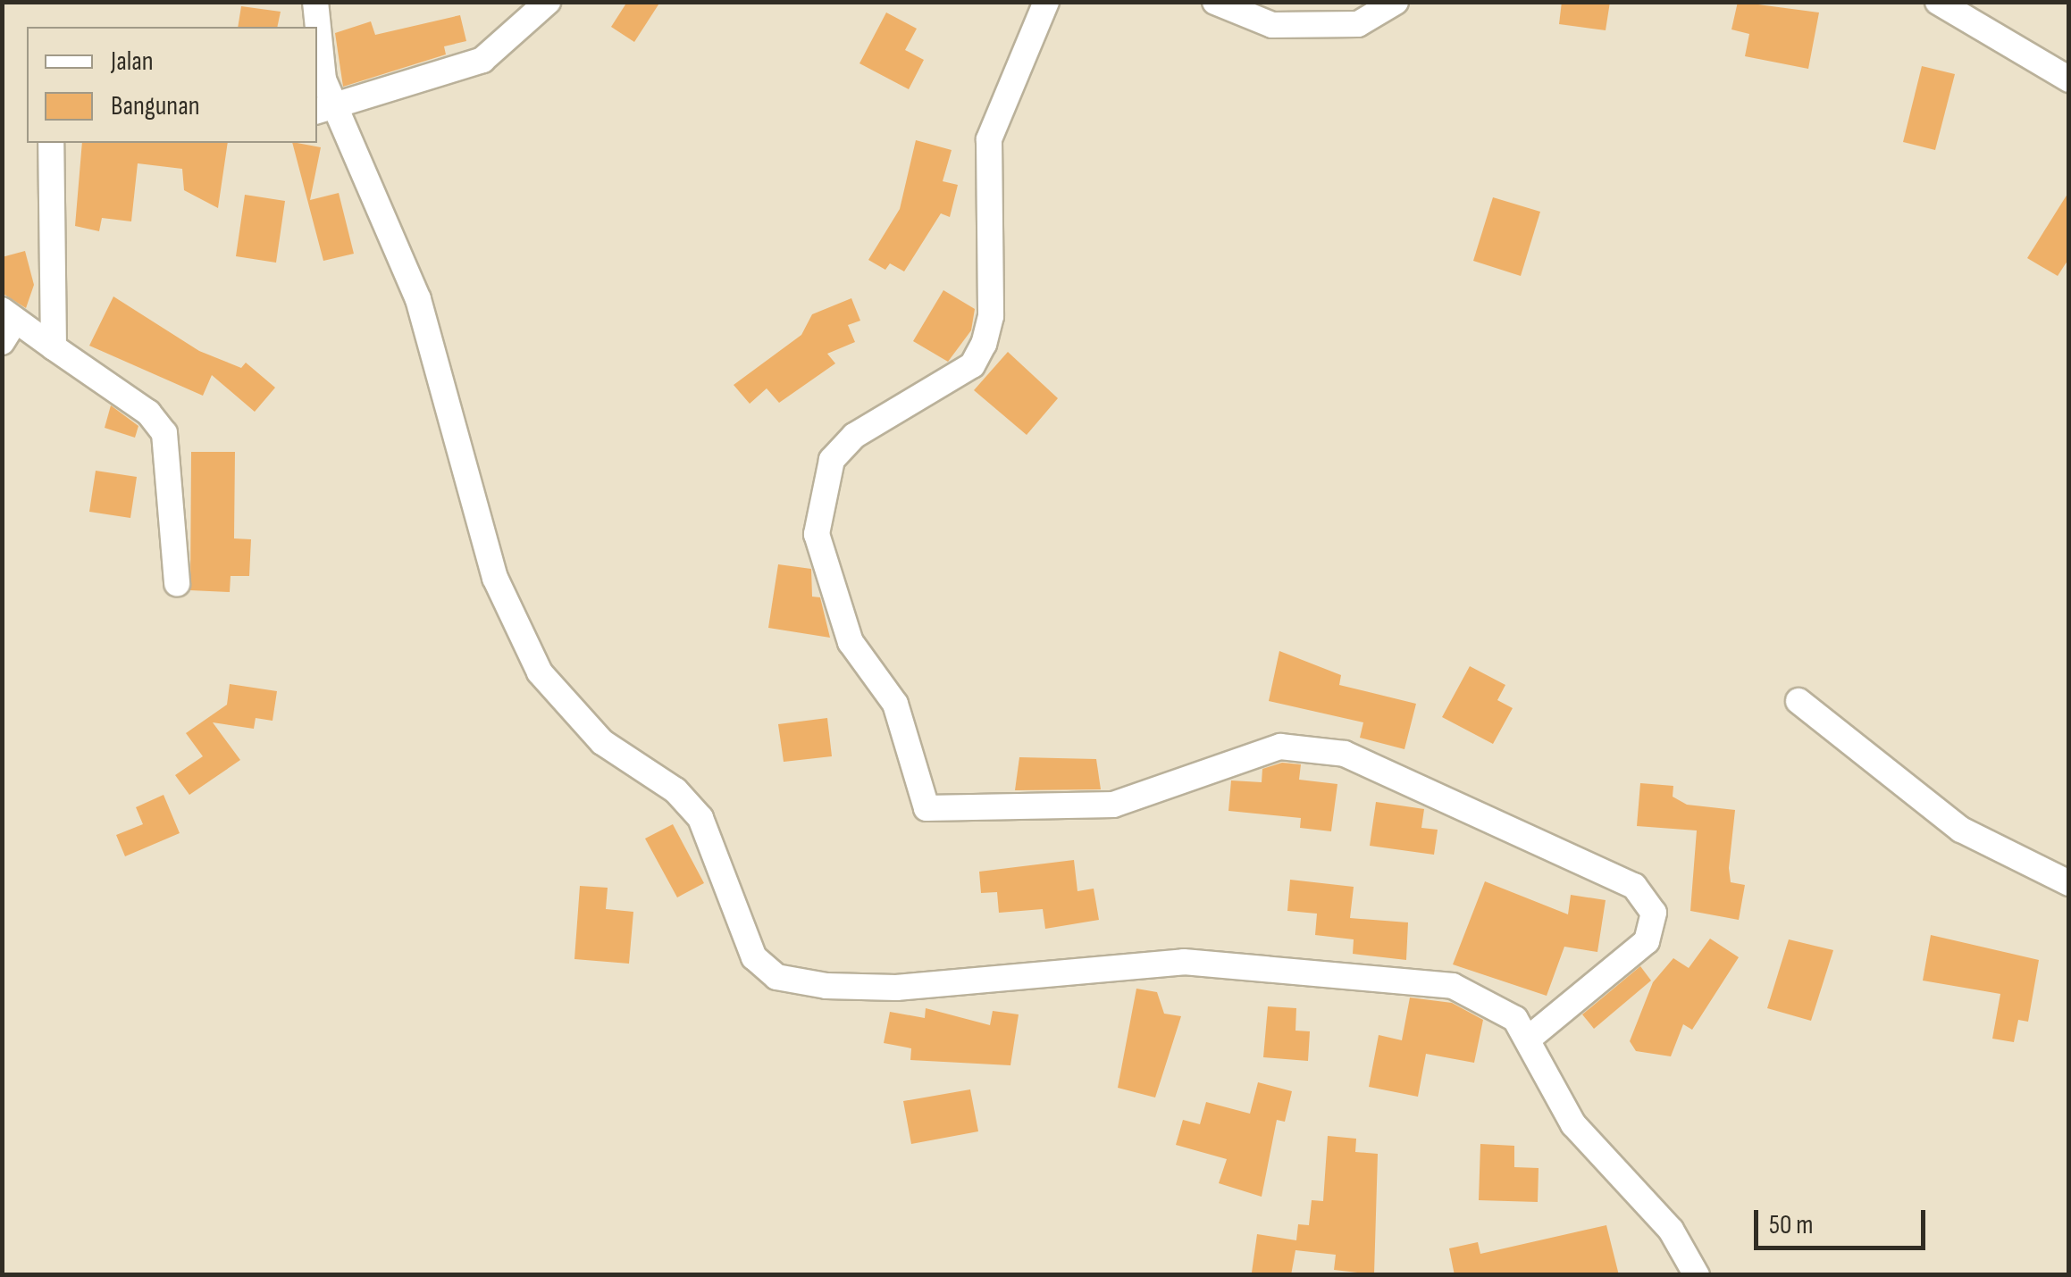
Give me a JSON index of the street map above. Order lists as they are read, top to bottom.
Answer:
{
  "legend": ["Jalan", "Bangunan"],
  "scale_bar": "50 m"
}
